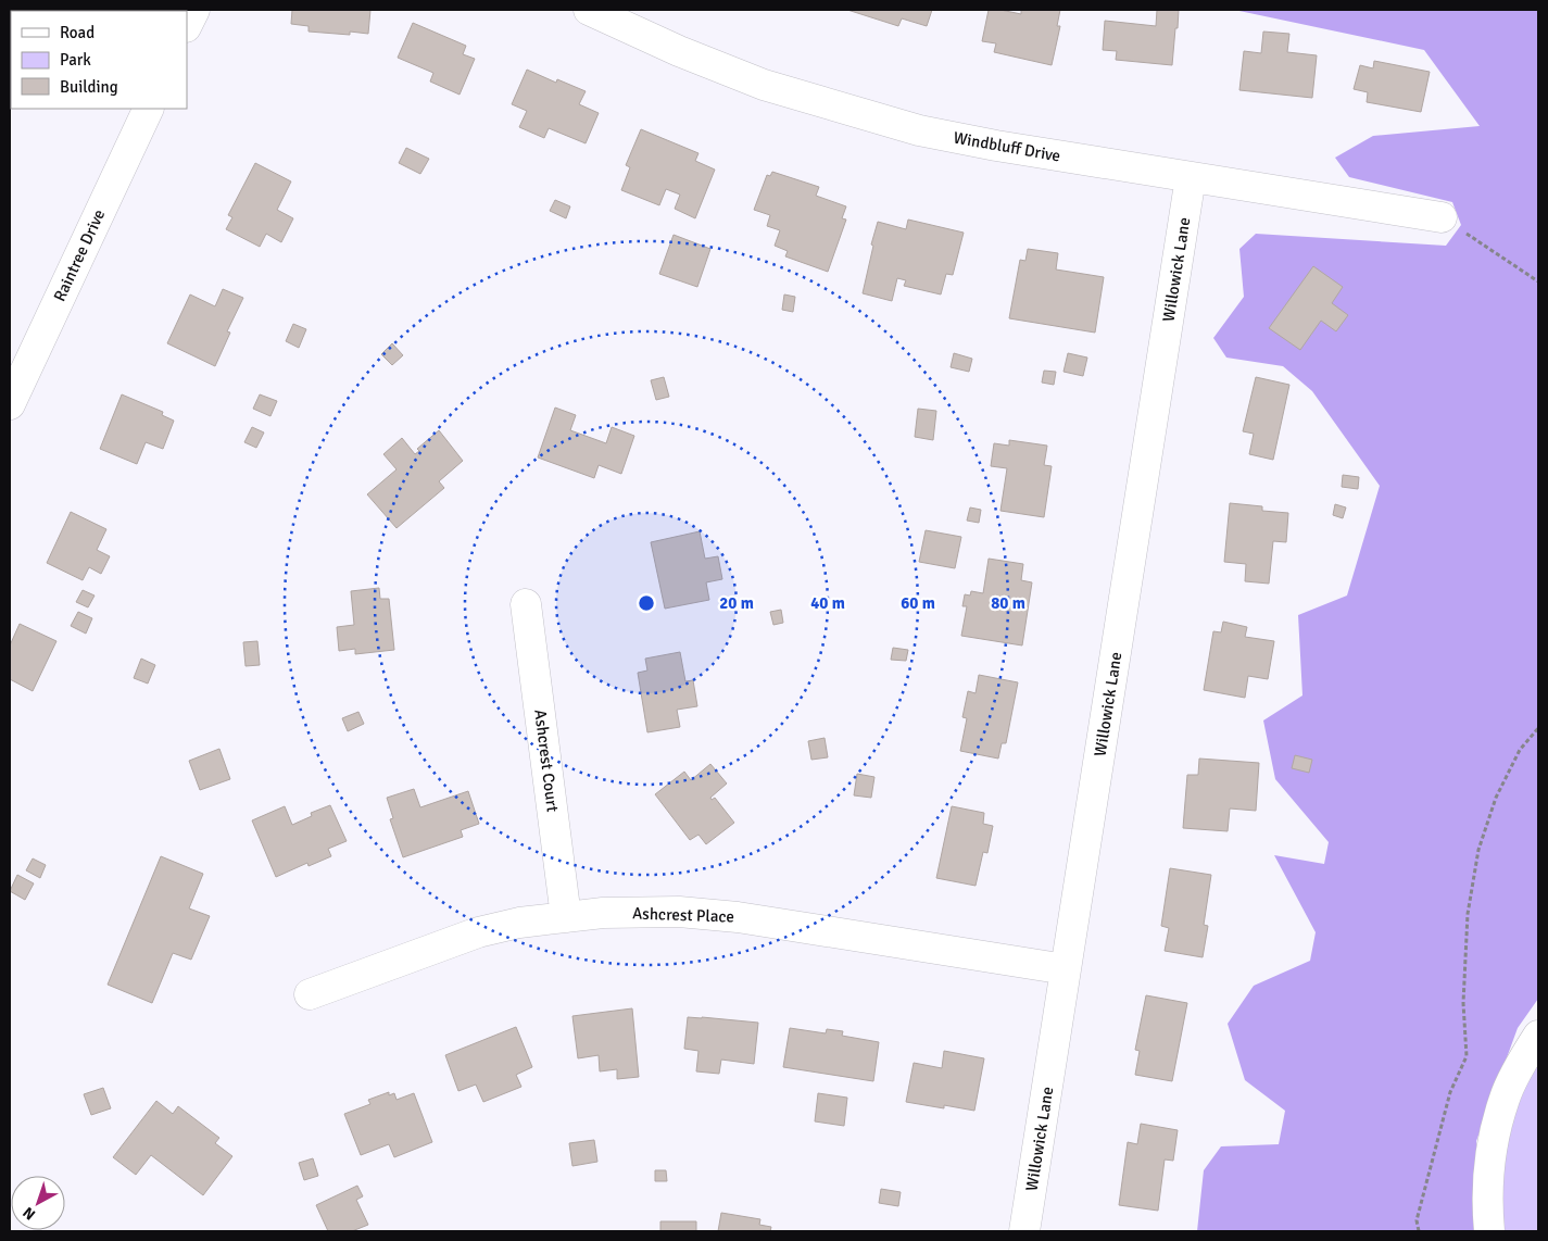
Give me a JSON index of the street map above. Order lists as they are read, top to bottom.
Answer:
{
  "streets": {
    "street": [
      "Windbluff Drive",
      "Raintree Drive",
      "Willowick Lane",
      "Ashcrest Court",
      "Ashcrest Place"
    ]
  },
  "crossings": [
    ["Windbluff Drive", "Willowick Lane"],
    ["Willowick Lane", "Ashcrest Place"],
    ["Ashcrest Court", "Ashcrest Place"]
  ],
  "legend": ["Road", "Park", "Building"],
  "north": "bottom left",
  "rings": [
    "20 m",
    "40 m",
    "60 m",
    "80 m"
  ]
}
